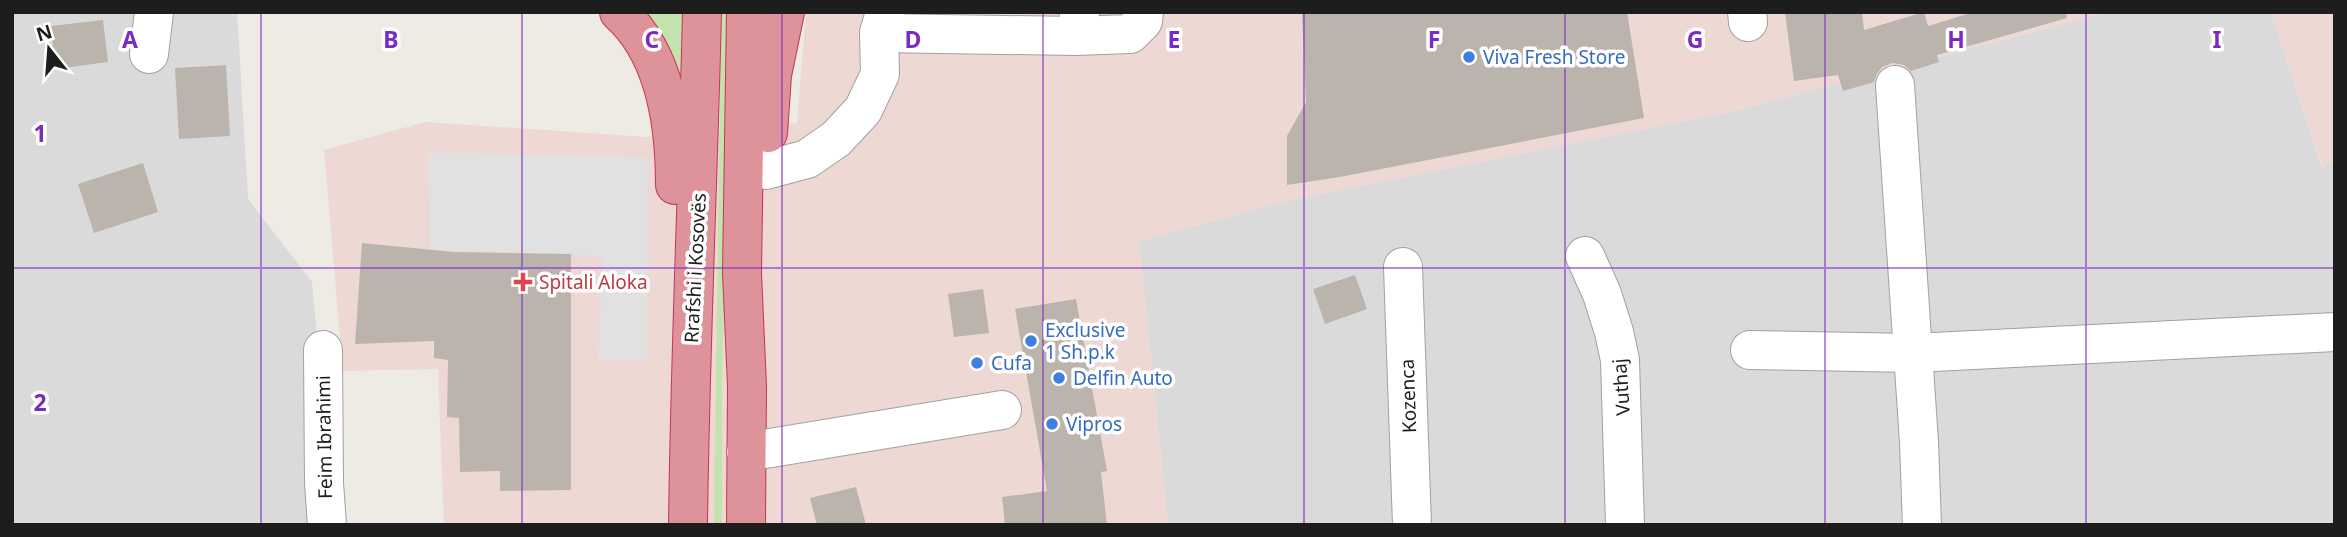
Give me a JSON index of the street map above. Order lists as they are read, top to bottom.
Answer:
{
  "streets": {
    "highway": ["Rrafshi i Kosovës"],
    "street": ["Vuthaj", "Kozenca", "Feim Ibrahimi"]
  },
  "places": {
    "other": [
      "Viva Fresh Store",
      "Exclusive 1 Sh.p.k",
      "Cufa",
      "Delfin Auto",
      "Vipros"
    ],
    "health": ["Spitali Aloka"]
  },
  "north": "top",
  "grid": {
    "columns": [
      "A",
      "B",
      "C",
      "D",
      "E",
      "F",
      "G",
      "H",
      "I"
    ],
    "rows": ["1", "2"]
  }
}
